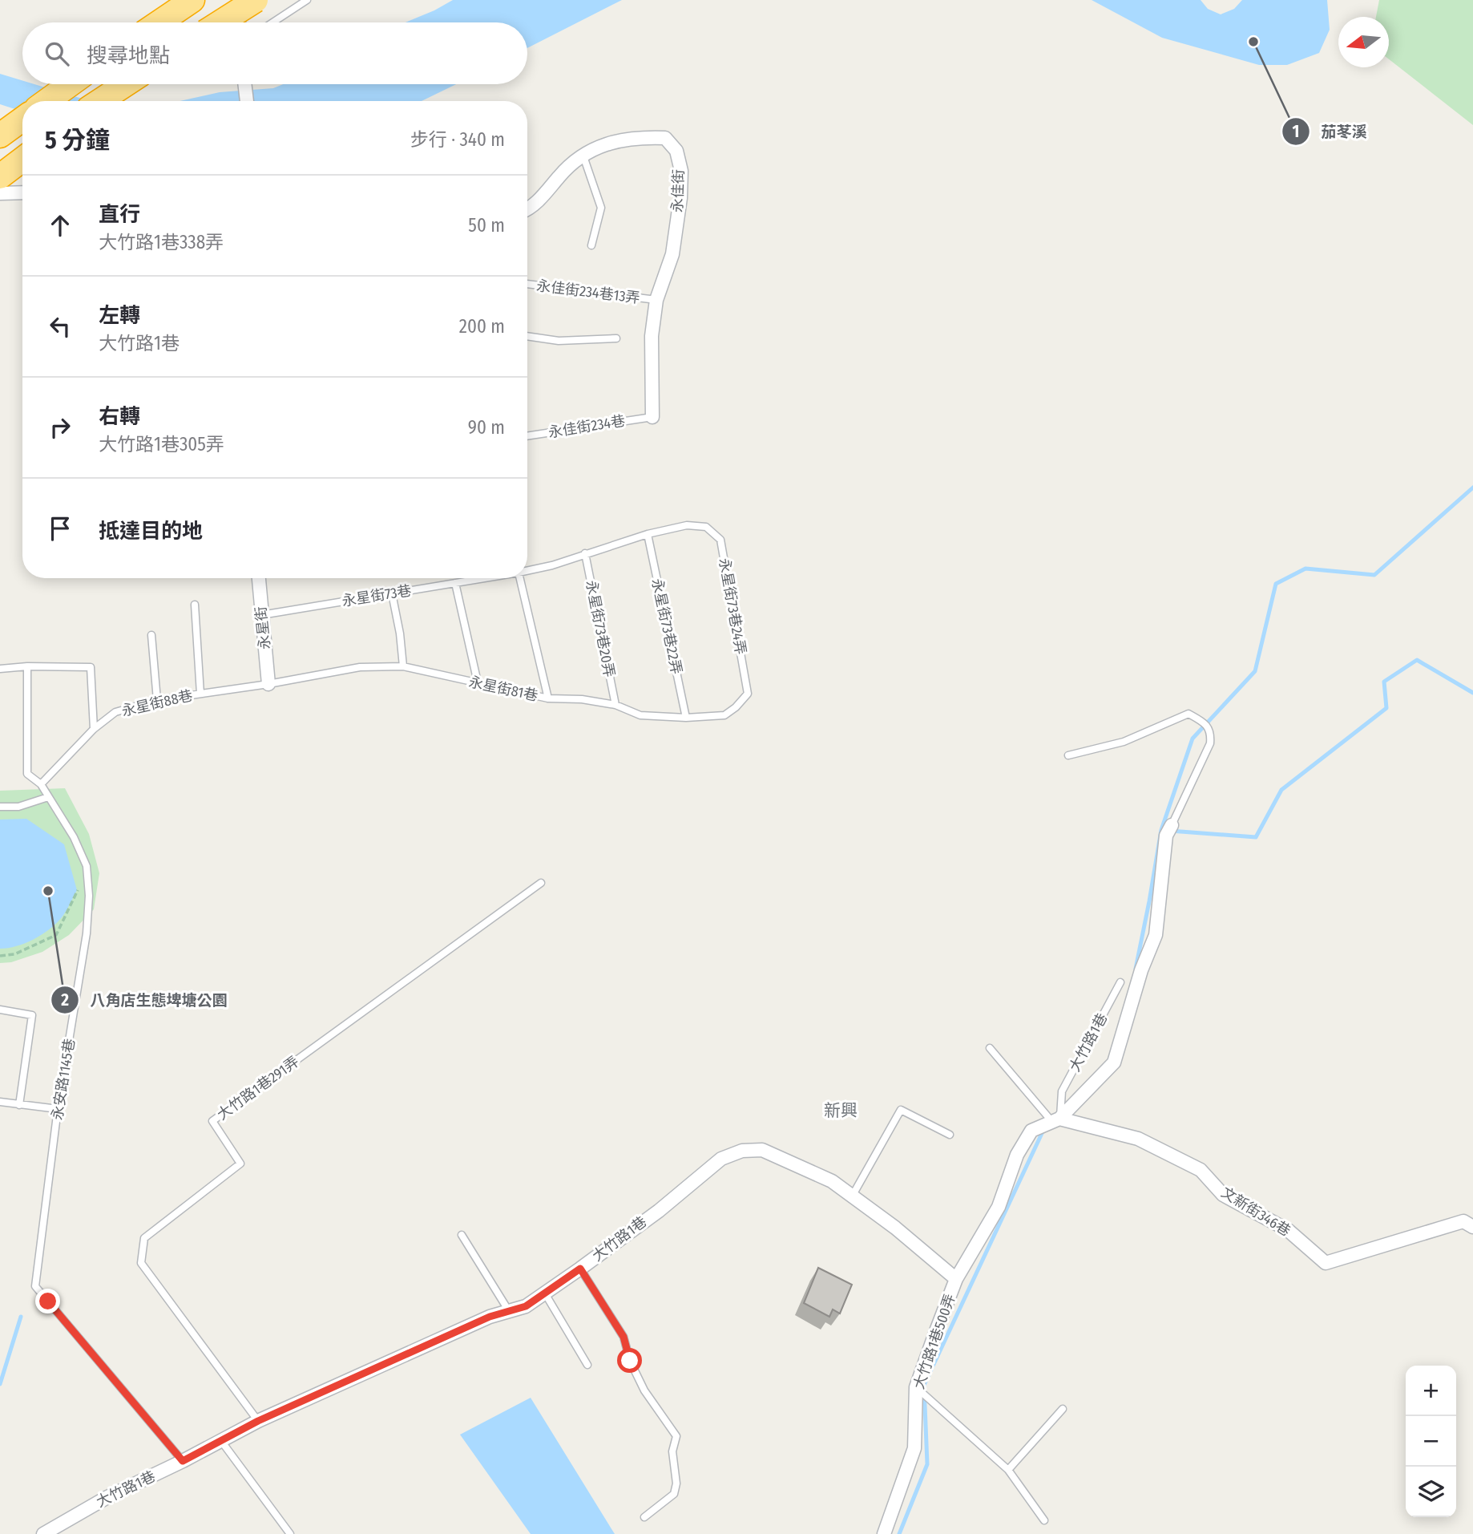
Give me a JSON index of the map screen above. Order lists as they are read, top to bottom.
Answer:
{
  "streets": {
    "street": [
      "永佳街",
      "永星街",
      "大竹路1巷",
      "文新街346巷",
      "大竹路1巷500弄"
    ],
    "lane": [
      "永佳街234巷13弄",
      "永佳街234巷",
      "永星街73巷",
      "永星街73巷24弄",
      "永星街73巷22弄",
      "永星街73巷20弄",
      "永星街81巷",
      "永星街88巷",
      "永安路1145巷",
      "大竹路1巷291弄"
    ]
  },
  "crossings": [
    ["永佳街", "永佳街234巷13弄"],
    ["永佳街", "永佳街234巷"],
    ["永星街73巷", "永星街73巷24弄"],
    ["永星街73巷", "永星街73巷22弄"],
    ["永星街73巷", "永星街"],
    ["永星街73巷", "永星街73巷20弄"],
    ["永星街73巷24弄", "永星街81巷"],
    ["永星街73巷22弄", "永星街81巷"],
    ["永星街", "永星街81巷"],
    ["永星街", "永星街88巷"],
    ["永星街73巷20弄", "永星街81巷"],
    ["永星街81巷", "永星街88巷"],
    ["永星街88巷", "永安路1145巷"],
    ["大竹路1巷", "永安路1145巷"],
    ["大竹路1巷", "大竹路1巷291弄"],
    ["大竹路1巷", "文新街346巷"],
    ["大竹路1巷", "大竹路1巷500弄"]
  ],
  "districts": ["新興"],
  "places": ["茄苳溪", "八角店生態埤塘公園"],
  "north": "left",
  "page": {
    "search": "搜尋地點",
    "heading": ["5 分鐘", "步行 · 340 m"],
    "list": [
      ["直行", "大竹路1巷338弄", "50 m"],
      ["左轉", "大竹路1巷", "200 m"],
      ["右轉", "大竹路1巷305弄", "90 m"],
      "抵達目的地"
    ],
    "map_buttons": ["+", "−"]
  }
}
